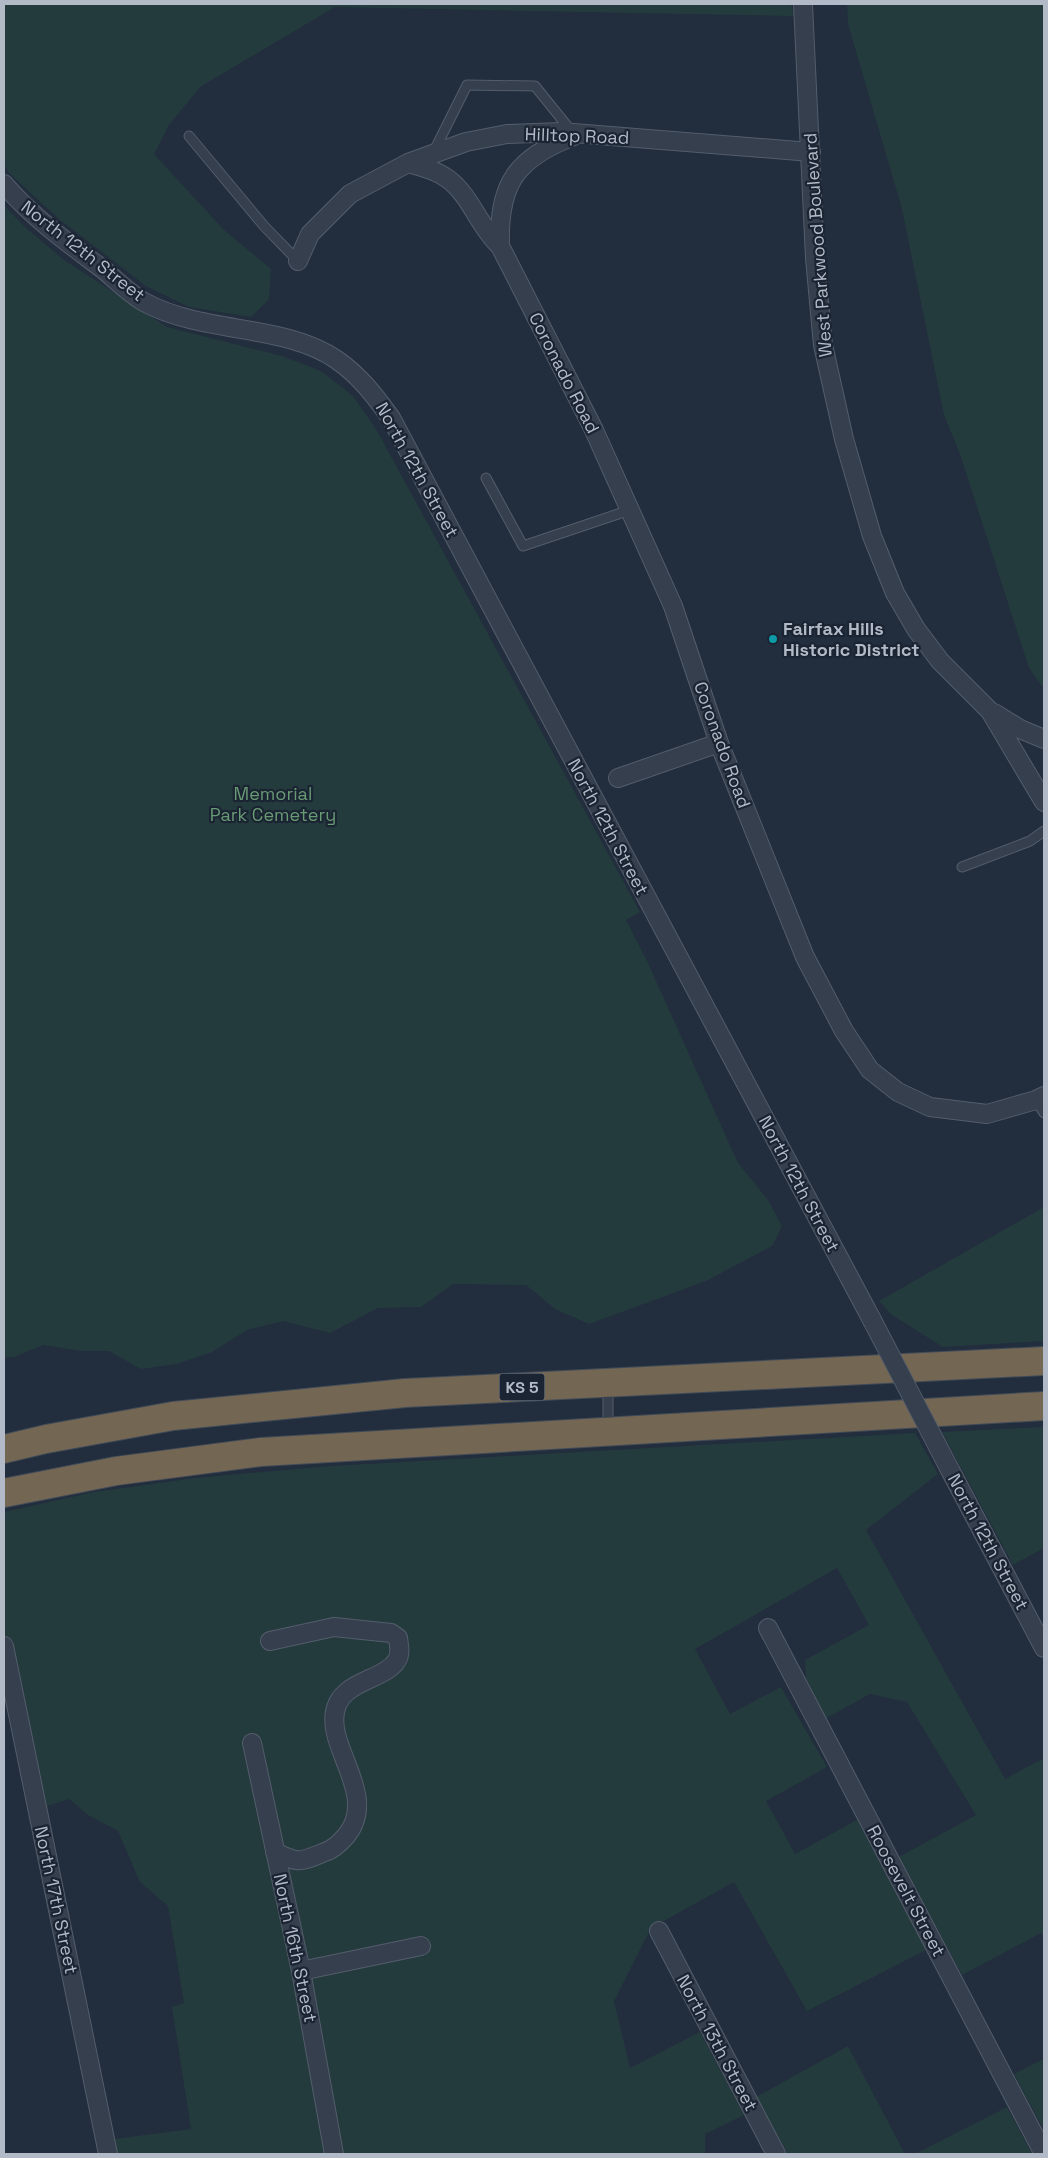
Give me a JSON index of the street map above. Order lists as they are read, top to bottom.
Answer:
{
  "streets": {
    "highway": ["KS 5"],
    "street": [
      "Hilltop Road",
      "West Parkwood Boulevard",
      "North 12th Street",
      "Coronado Road",
      "Roosevelt Street",
      "North 17th Street",
      "North 16th Street",
      "North 13th Street"
    ]
  },
  "crossings": [
    ["Hilltop Road", "West Parkwood Boulevard"],
    ["Hilltop Road", "Coronado Road"]
  ],
  "parks": ["Memorial Park Cemetery"],
  "places": ["Fairfax Hills Historic District"]
}
